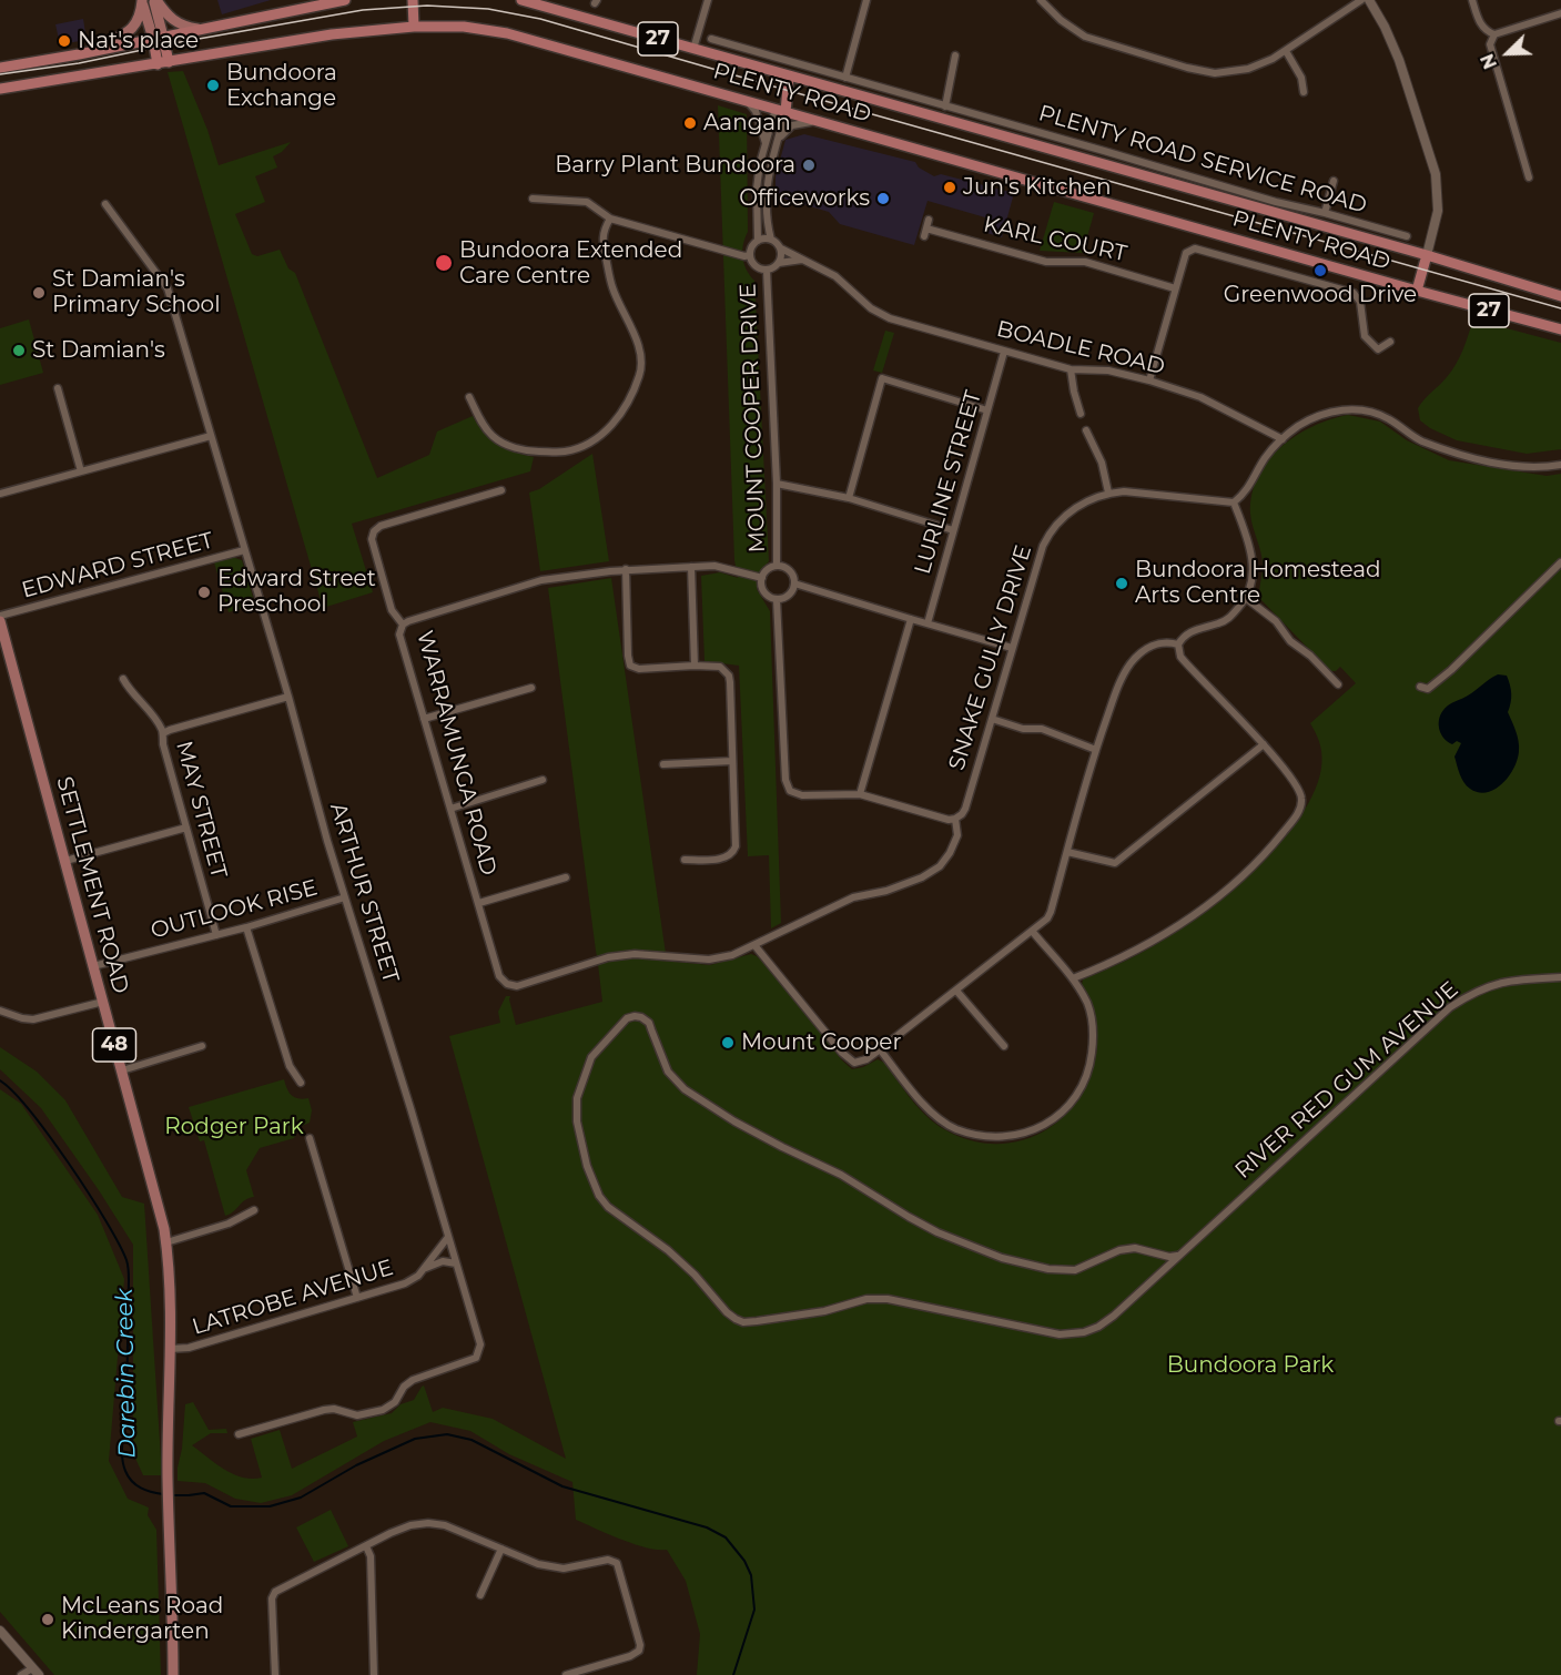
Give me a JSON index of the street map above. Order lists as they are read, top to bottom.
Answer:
{
  "streets": {
    "highway": ["27", "PLENTY ROAD"],
    "main road": ["SETTLEMENT ROAD", "48"],
    "street": [
      "PLENTY ROAD SERVICE ROAD",
      "KARL COURT",
      "BOADLE ROAD",
      "MOUNT COOPER DRIVE",
      "LURLINE STREET",
      "EDWARD STREET",
      "SNAKE GULLY DRIVE",
      "WARRAMUNGA ROAD",
      "MAY STREET",
      "ARTHUR STREET",
      "OUTLOOK RISE",
      "RIVER RED GUM AVENUE",
      "LATROBE AVENUE"
    ]
  },
  "crossings": [
    ["PLENTY ROAD", "PLENTY ROAD SERVICE ROAD"],
    ["BOADLE ROAD", "MOUNT COOPER DRIVE"],
    ["BOADLE ROAD", "LURLINE STREET"],
    ["EDWARD STREET", "ARTHUR STREET"],
    ["SNAKE GULLY DRIVE", "WARRAMUNGA ROAD"],
    ["MAY STREET", "OUTLOOK RISE"],
    ["SETTLEMENT ROAD", "OUTLOOK RISE"],
    ["SETTLEMENT ROAD", "LATROBE AVENUE"],
    ["ARTHUR STREET", "OUTLOOK RISE"],
    ["ARTHUR STREET", "LATROBE AVENUE"]
  ],
  "water": ["Darebin Creek"],
  "parks": ["Rodger Park", "Bundoora Park"],
  "places": [
    "Nat's place",
    "Bundoora Exchange",
    "Aangan",
    "Barry Plant Bundoora",
    "Jun's Kitchen",
    "Officeworks",
    "Bundoora Extended Care Centre",
    "Greenwood Drive",
    "St Damian's Primary School",
    "St Damian's",
    "Bundoora Homestead Arts Centre",
    "Edward Street Preschool",
    "Mount Cooper",
    "McLeans Road Kindergarten"
  ],
  "north": "bottom left"
}
